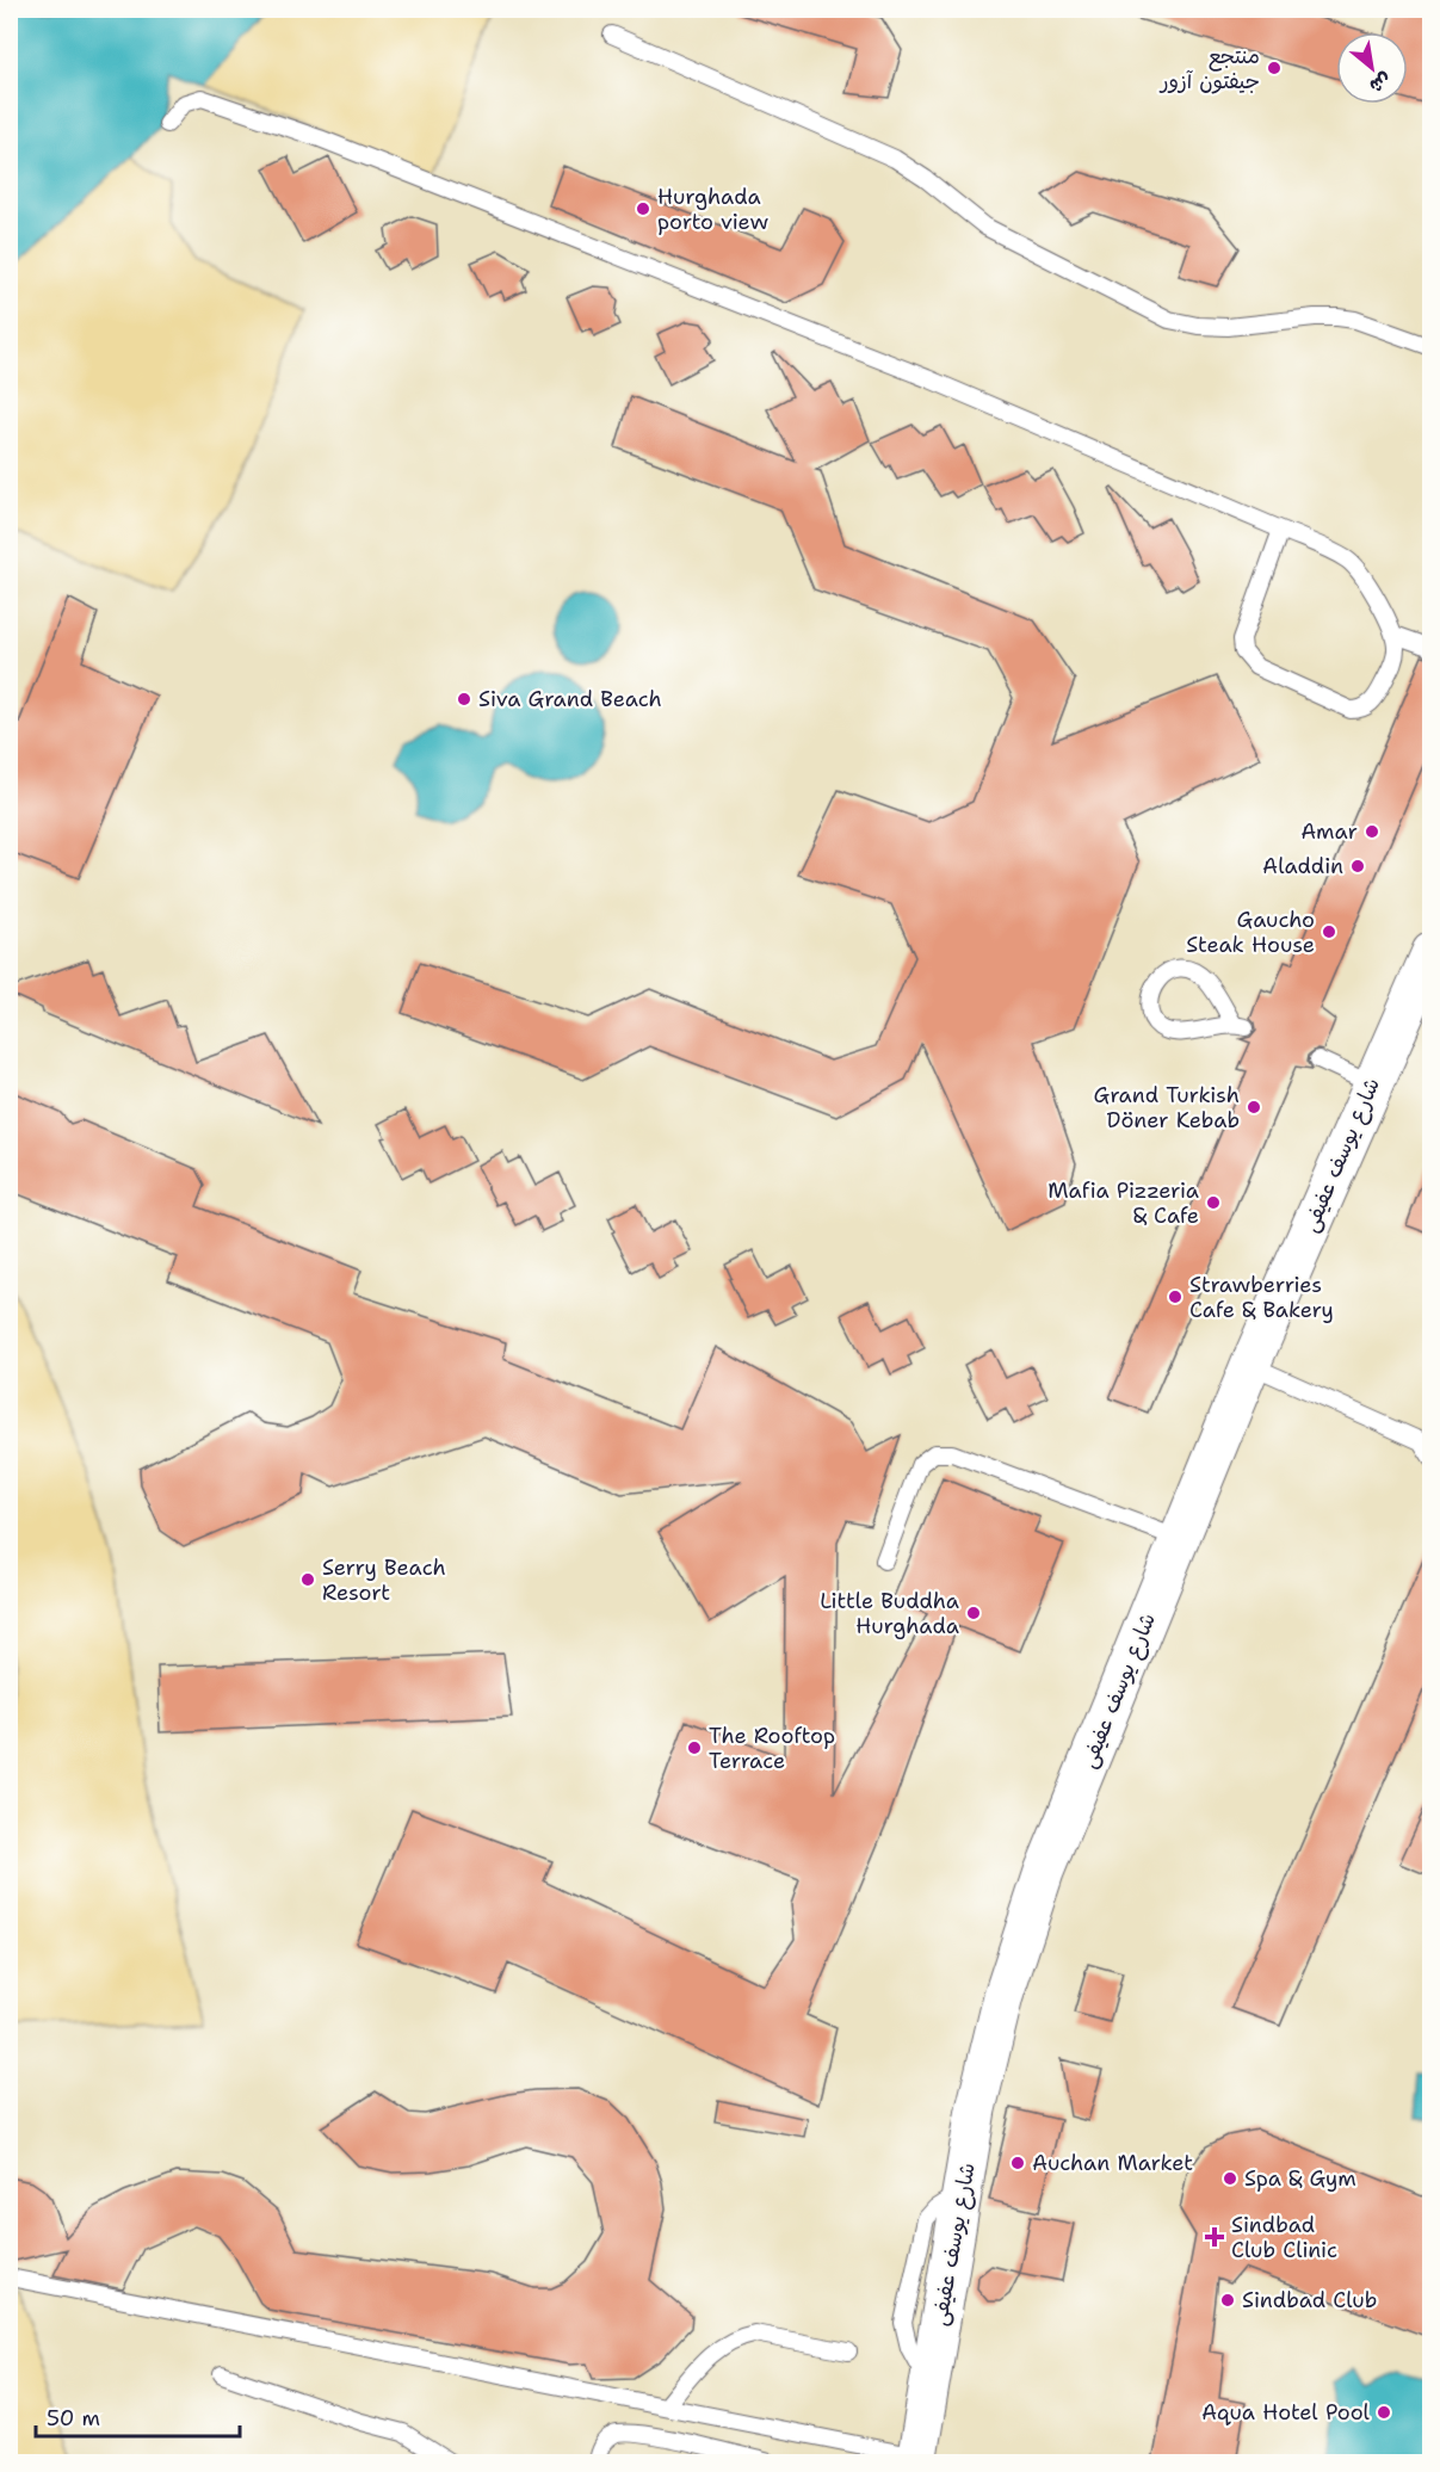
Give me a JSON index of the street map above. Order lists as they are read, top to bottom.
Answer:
{
  "streets": {
    "street": ["شارع يوسف عفيفى"]
  },
  "places": {
    "other": [
      "منتجع جيفتون آزور",
      "Hurghada porto view",
      "Siva Grand Beach",
      "Amar",
      "Aladdin",
      "Gaucho Steak House",
      "Grand Turkish Döner Kebab",
      "Mafia Pizzeria & Cafe",
      "Strawberries Cafe & Bakery",
      "Serry Beach Resort",
      "Little Buddha Hurghada",
      "The Rooftop Terrace",
      "Auchan Market",
      "Spa & Gym",
      "Sindbad Club",
      "Aqua Hotel Pool"
    ],
    "health": ["Sindbad Club Clinic"]
  },
  "scale_bar": "50 m",
  "north": "bottom right"
}
